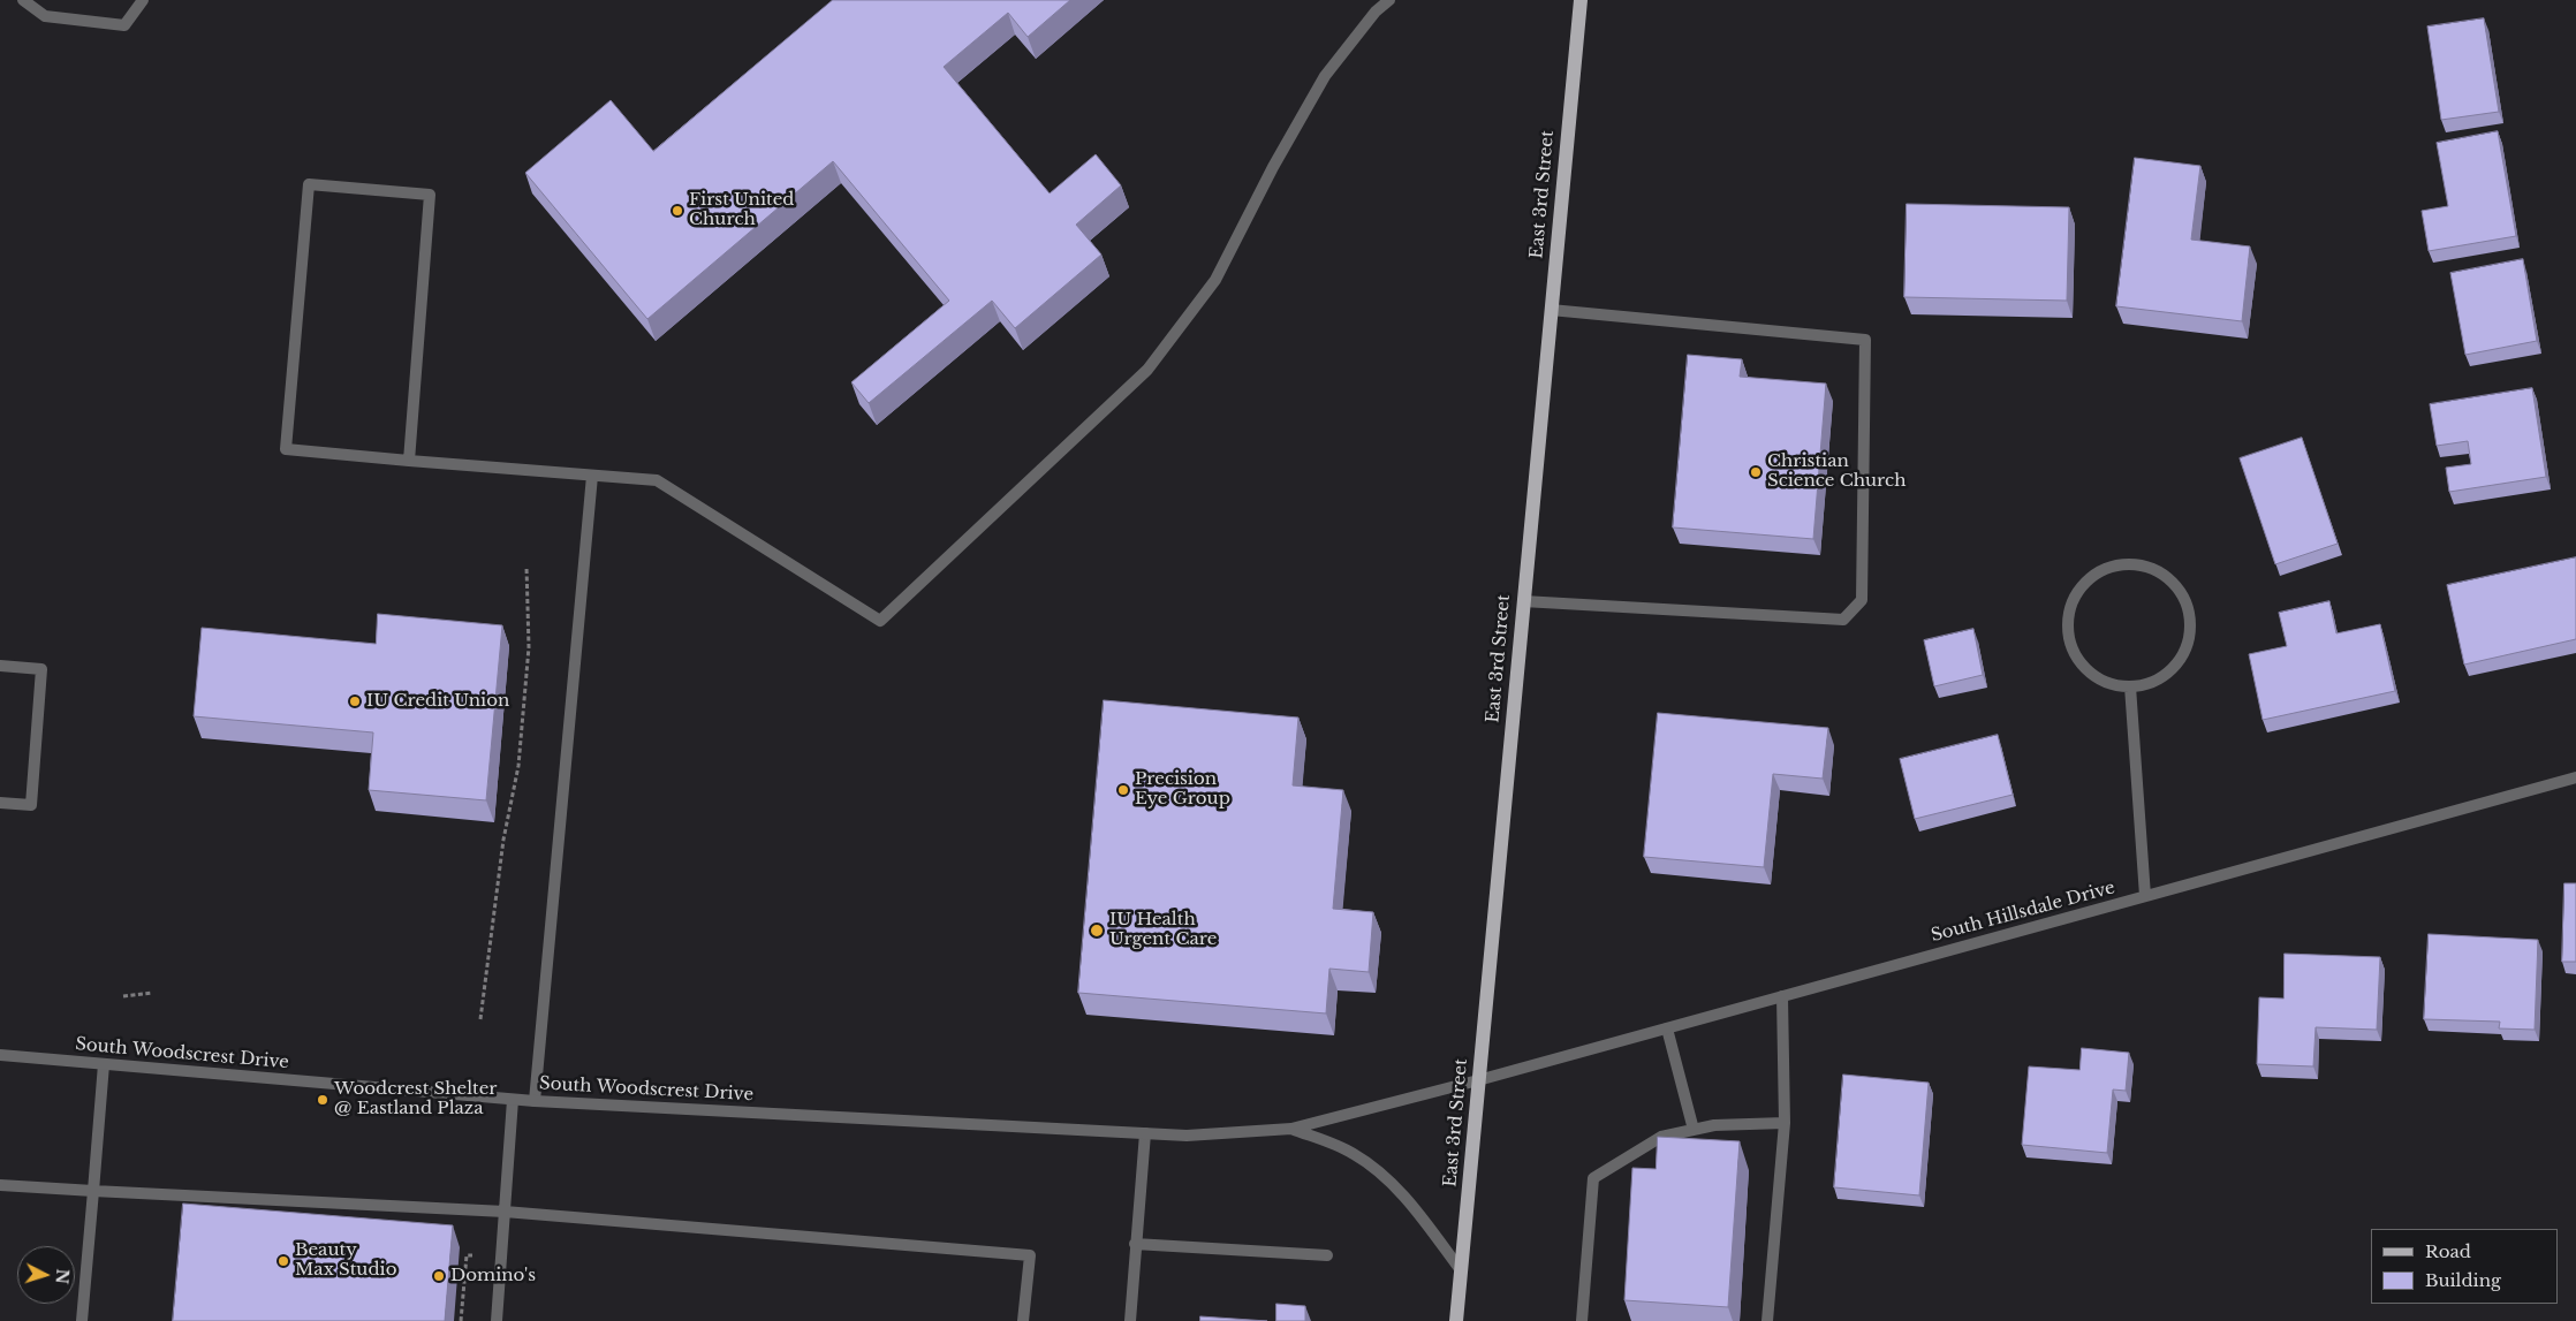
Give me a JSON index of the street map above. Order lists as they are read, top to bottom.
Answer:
{
  "streets": {
    "main road": ["East 3rd Street"],
    "street": ["South Hillsdale Drive", "South Woodscrest Drive"]
  },
  "crossings": [
    ["East 3rd Street", "South Hillsdale Drive"],
    ["East 3rd Street", "South Woodscrest Drive"],
    ["South Hillsdale Drive", "South Woodscrest Drive"]
  ],
  "places": [
    "First United Church",
    "Christian Science Church",
    "IU Credit Union",
    "Precision Eye Group",
    "IU Health Urgent Care",
    "Woodcrest Shelter @ Eastland Plaza",
    "Beauty Max Studio",
    "Domino's"
  ],
  "legend": ["Road", "Building"],
  "north": "right"
}
